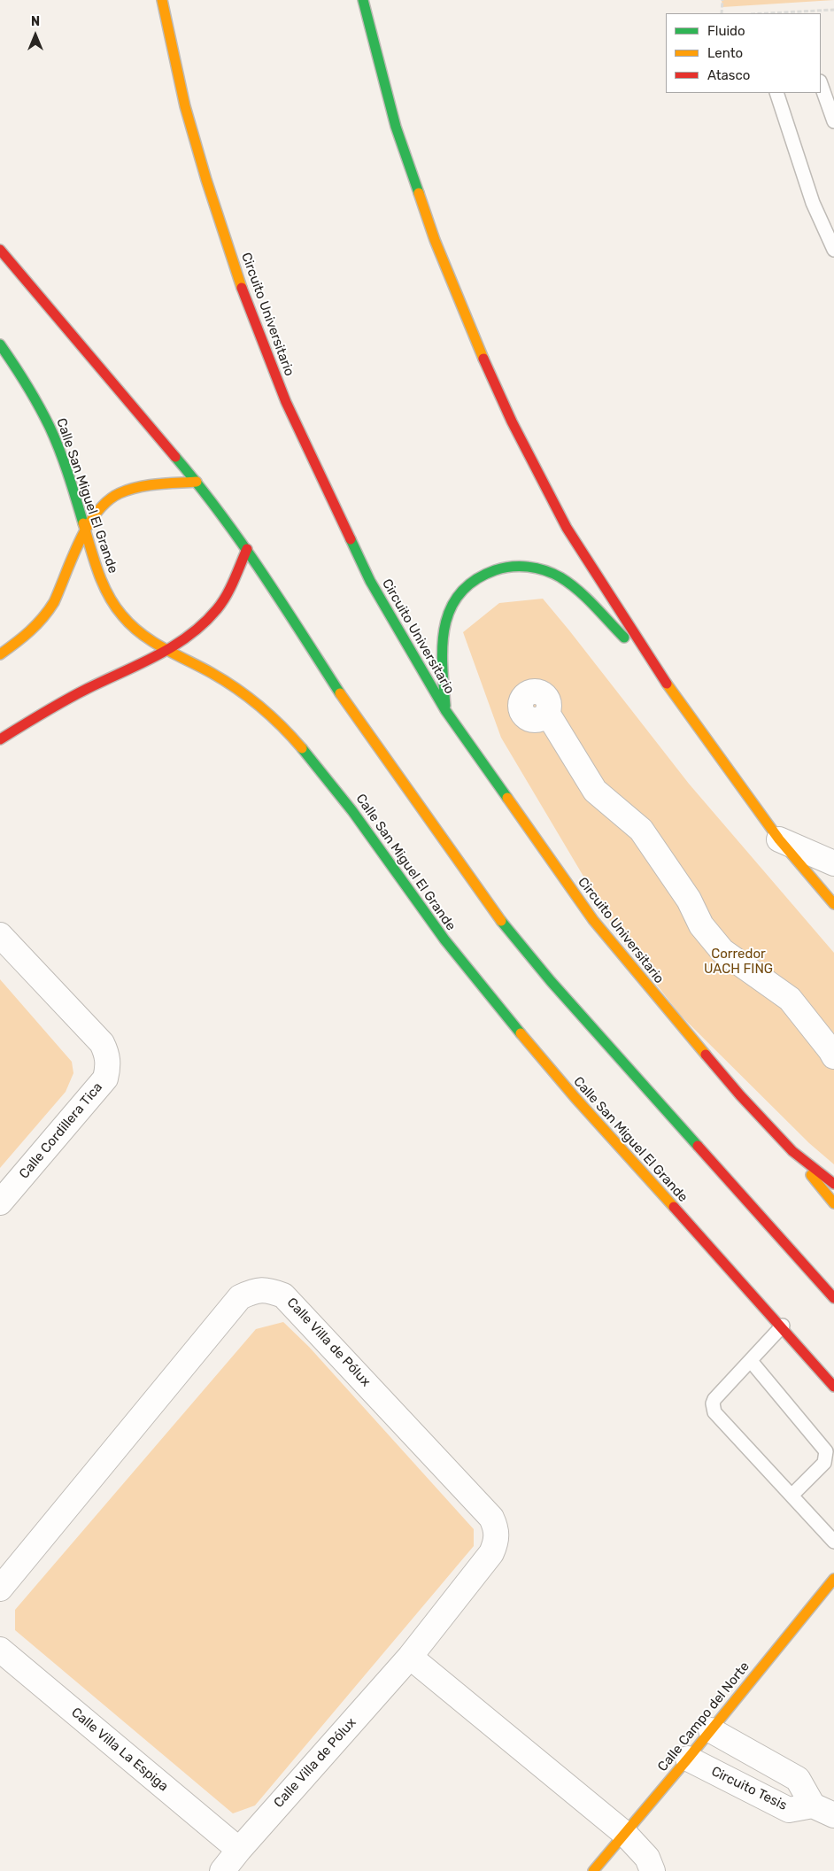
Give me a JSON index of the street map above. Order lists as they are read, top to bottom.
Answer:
{
  "streets": {
    "street": [
      "Circuito Universitario",
      "Calle San Miguel El Grande",
      "Calle Cordillera Tica",
      "Calle Villa de Pólux",
      "Calle Campo del Norte",
      "Calle Villa La Espiga",
      "Circuito Tesis"
    ]
  },
  "crossings": [
    ["Calle Villa de Pólux", "Calle Villa La Espiga"],
    ["Calle Campo del Norte", "Circuito Tesis"]
  ],
  "parks": ["Corredor UACH FING"],
  "legend": ["Fluido", "Lento", "Atasco"],
  "north": "top"
}
